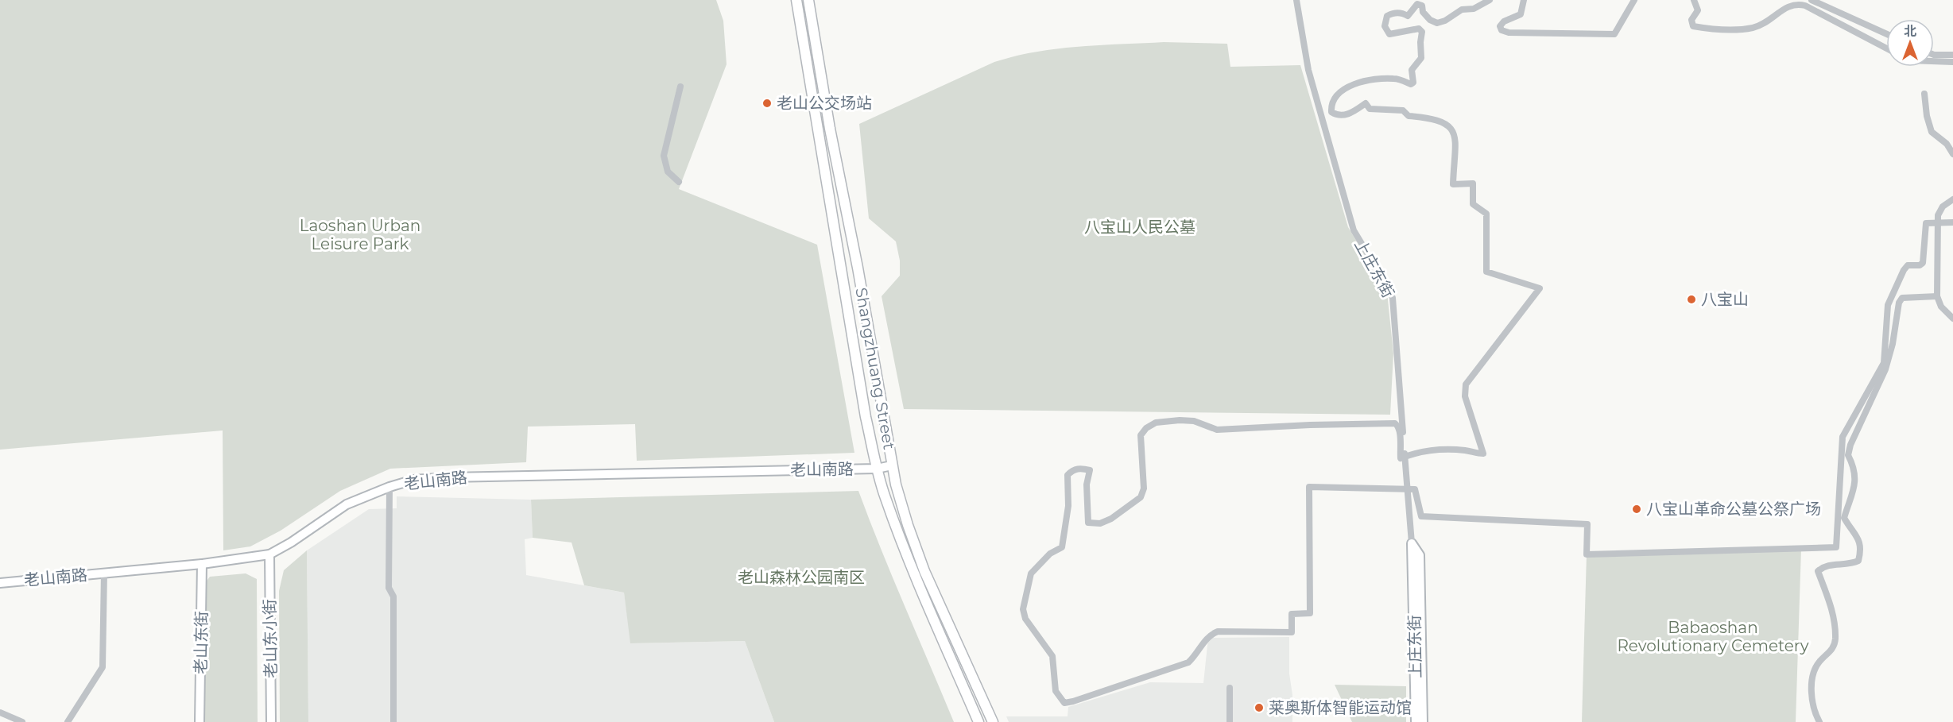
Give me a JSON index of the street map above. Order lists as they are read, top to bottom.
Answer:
{
  "streets": {
    "main road": [
      "上庄东街",
      "Shangzhuang Street",
      "老山南路",
      "老山东小街",
      "老山东街"
    ]
  },
  "crossings": [
    ["Shangzhuang Street", "老山南路"],
    ["老山南路", "老山东小街"],
    ["老山南路", "老山东街"]
  ],
  "parks": [
    "Laoshan Urban Leisure Park",
    "八宝山人民公墓",
    "老山森林公园南区",
    "Babaoshan Revolutionary Cemetery"
  ],
  "places": [
    "老山公交场站",
    "八宝山",
    "八宝山革命公墓公祭广场",
    "莱奥斯体智能运动馆"
  ],
  "north": "top"
}
